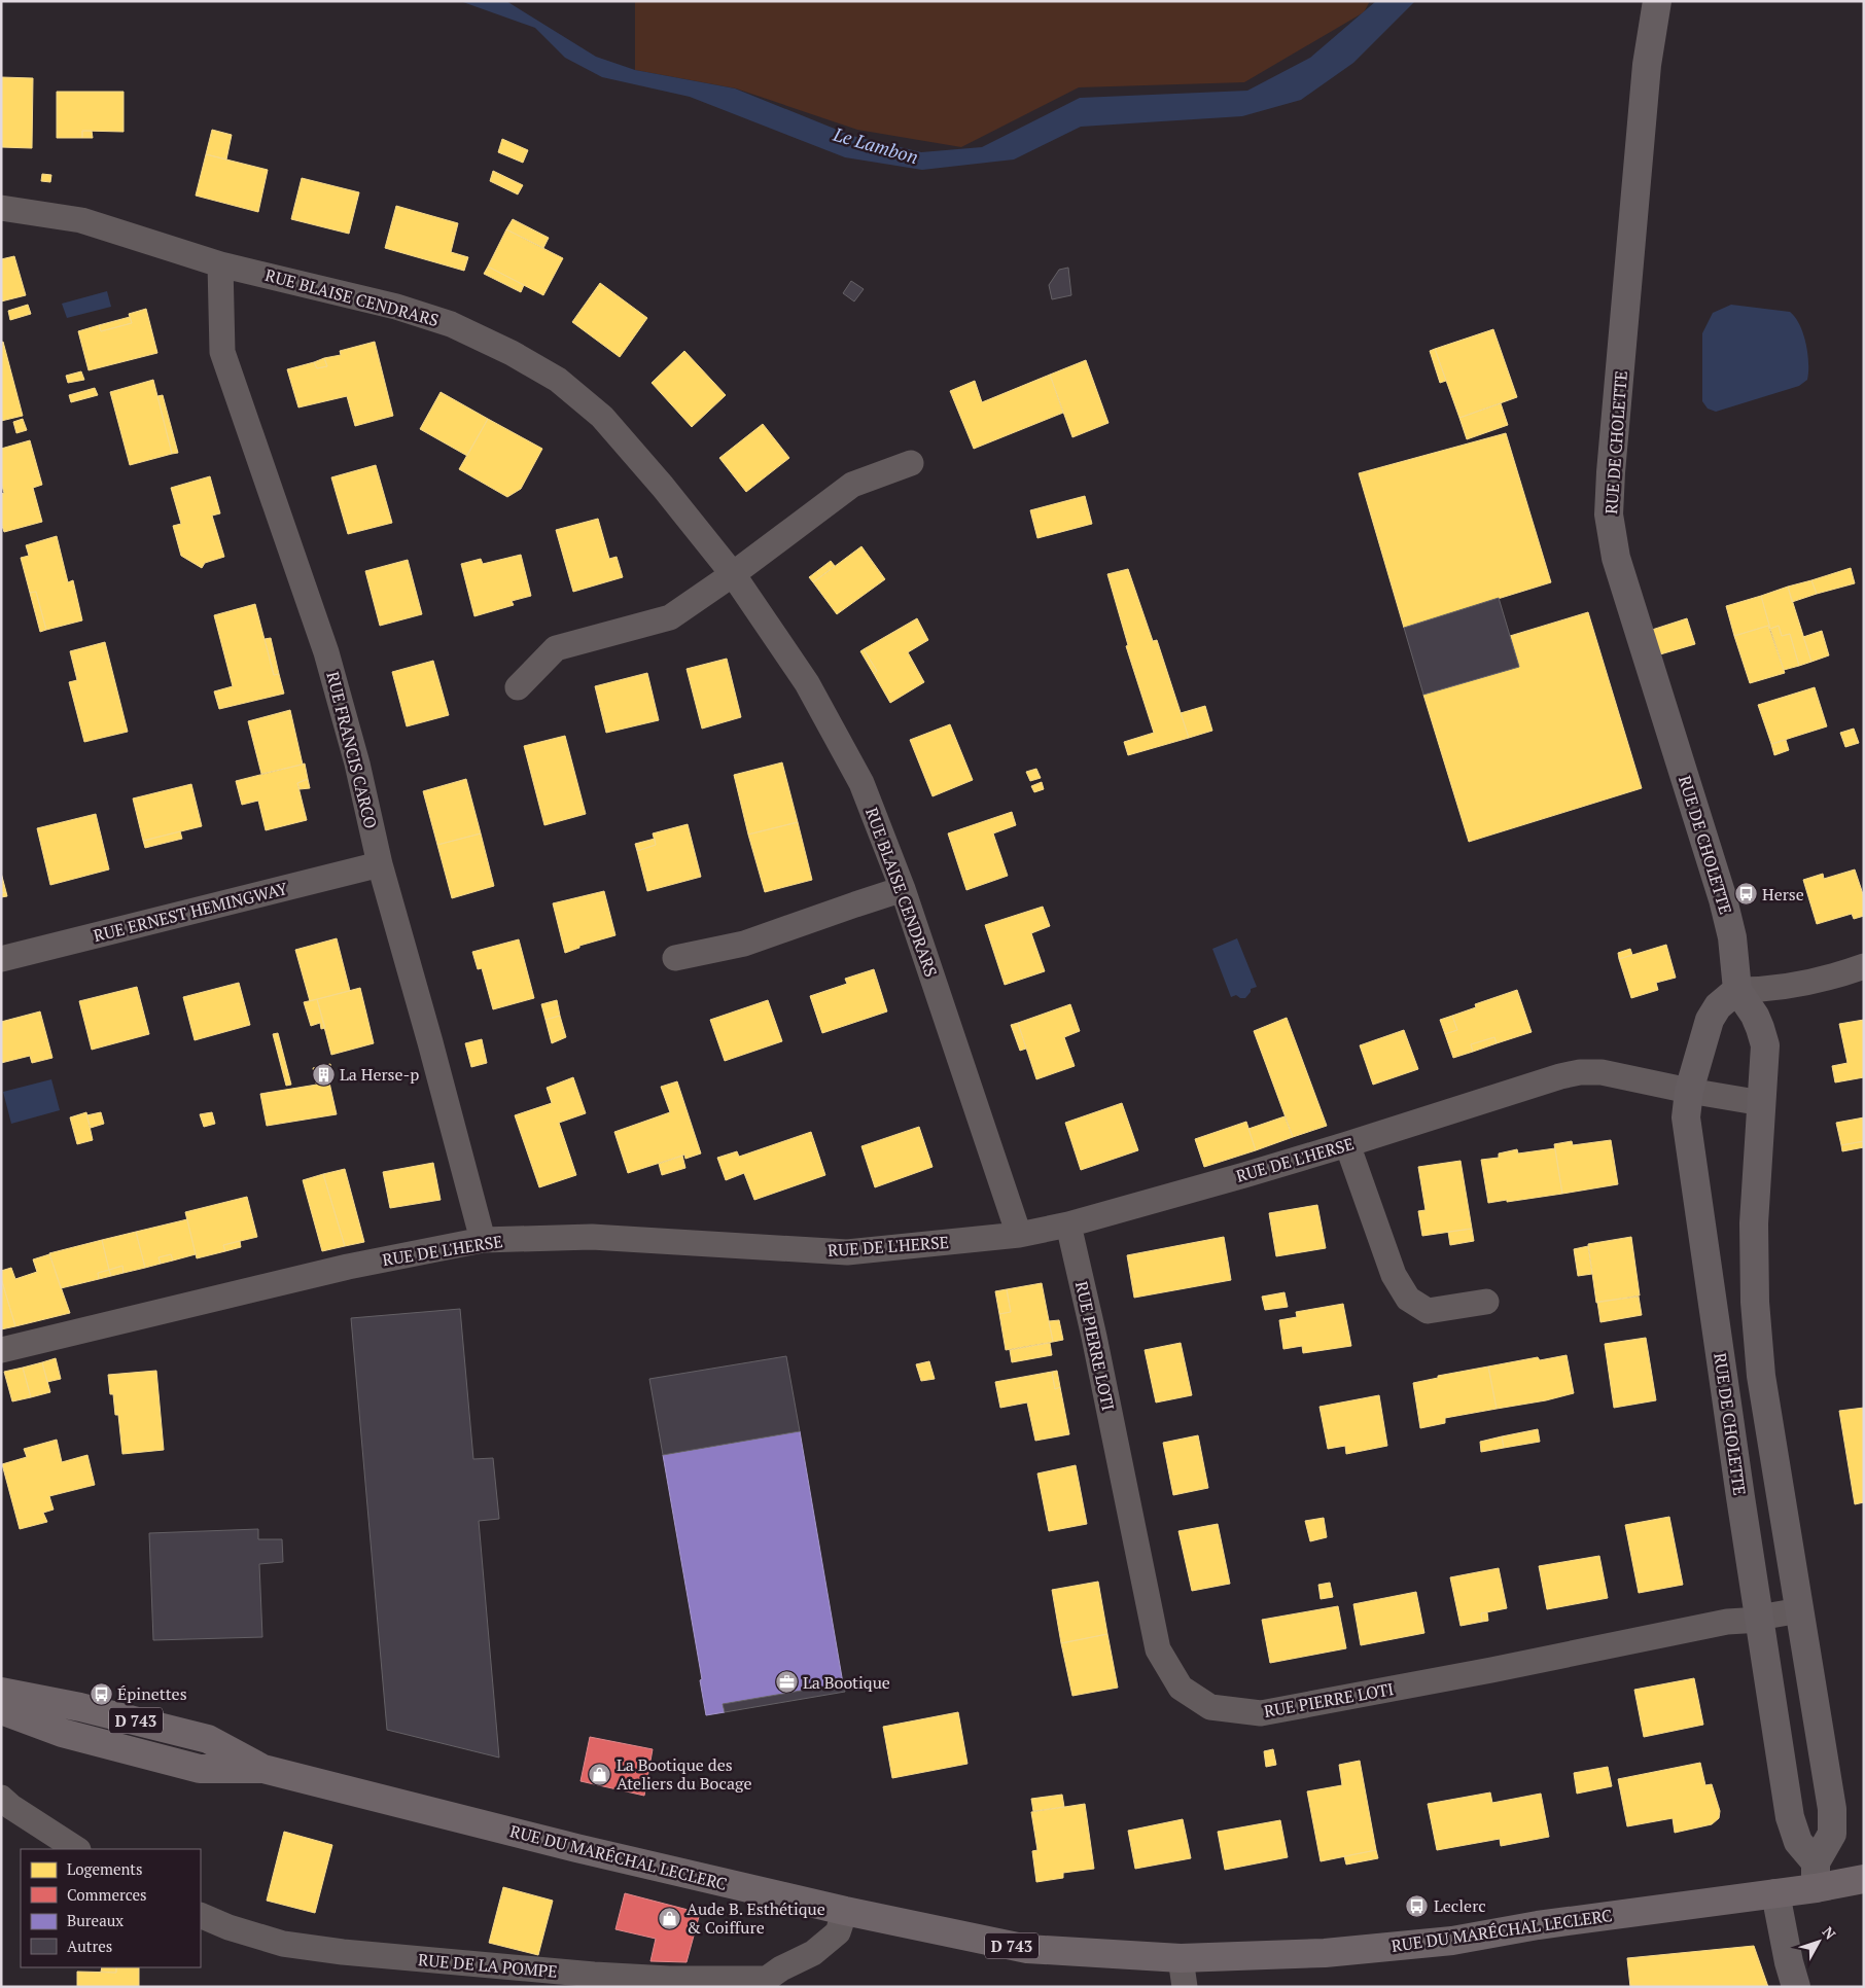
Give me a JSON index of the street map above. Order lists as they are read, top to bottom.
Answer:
{
  "streets": {
    "main road": ["D 743", "RUE DU MARÉCHAL LECLERC"],
    "street": [
      "RUE BLAISE CENDRARS",
      "RUE DE CHOLETTE",
      "RUE FRANCIS CARCO",
      "RUE ERNEST HEMINGWAY",
      "RUE DE L'HERSE",
      "RUE PIERRE LOTI",
      "RUE DE LA POMPE"
    ]
  },
  "crossings": [
    ["RUE BLAISE CENDRARS", "RUE FRANCIS CARCO"],
    ["RUE BLAISE CENDRARS", "RUE DE L'HERSE"],
    ["RUE DE CHOLETTE", "RUE DE L'HERSE"],
    ["RUE DE CHOLETTE", "RUE PIERRE LOTI"],
    ["RUE DE CHOLETTE", "RUE DU MARÉCHAL LECLERC"],
    ["RUE FRANCIS CARCO", "RUE ERNEST HEMINGWAY"],
    ["RUE FRANCIS CARCO", "RUE DE L'HERSE"],
    ["RUE DE L'HERSE", "RUE PIERRE LOTI"],
    ["RUE DU MARÉCHAL LECLERC", "RUE DE LA POMPE"]
  ],
  "water": ["Le Lambon"],
  "places": {
    "bus stop": ["Herse", "Épinettes", "Leclerc"],
    "building": ["La Herse-p"],
    "office": ["La Bootique"],
    "shop": ["La Bootique des Ateliers du Bocage", "Aude B. Esthétique & Coiffure"]
  },
  "legend": [
    "Logements",
    "Commerces",
    "Bureaux",
    "Autres"
  ],
  "north": "top right"
}
